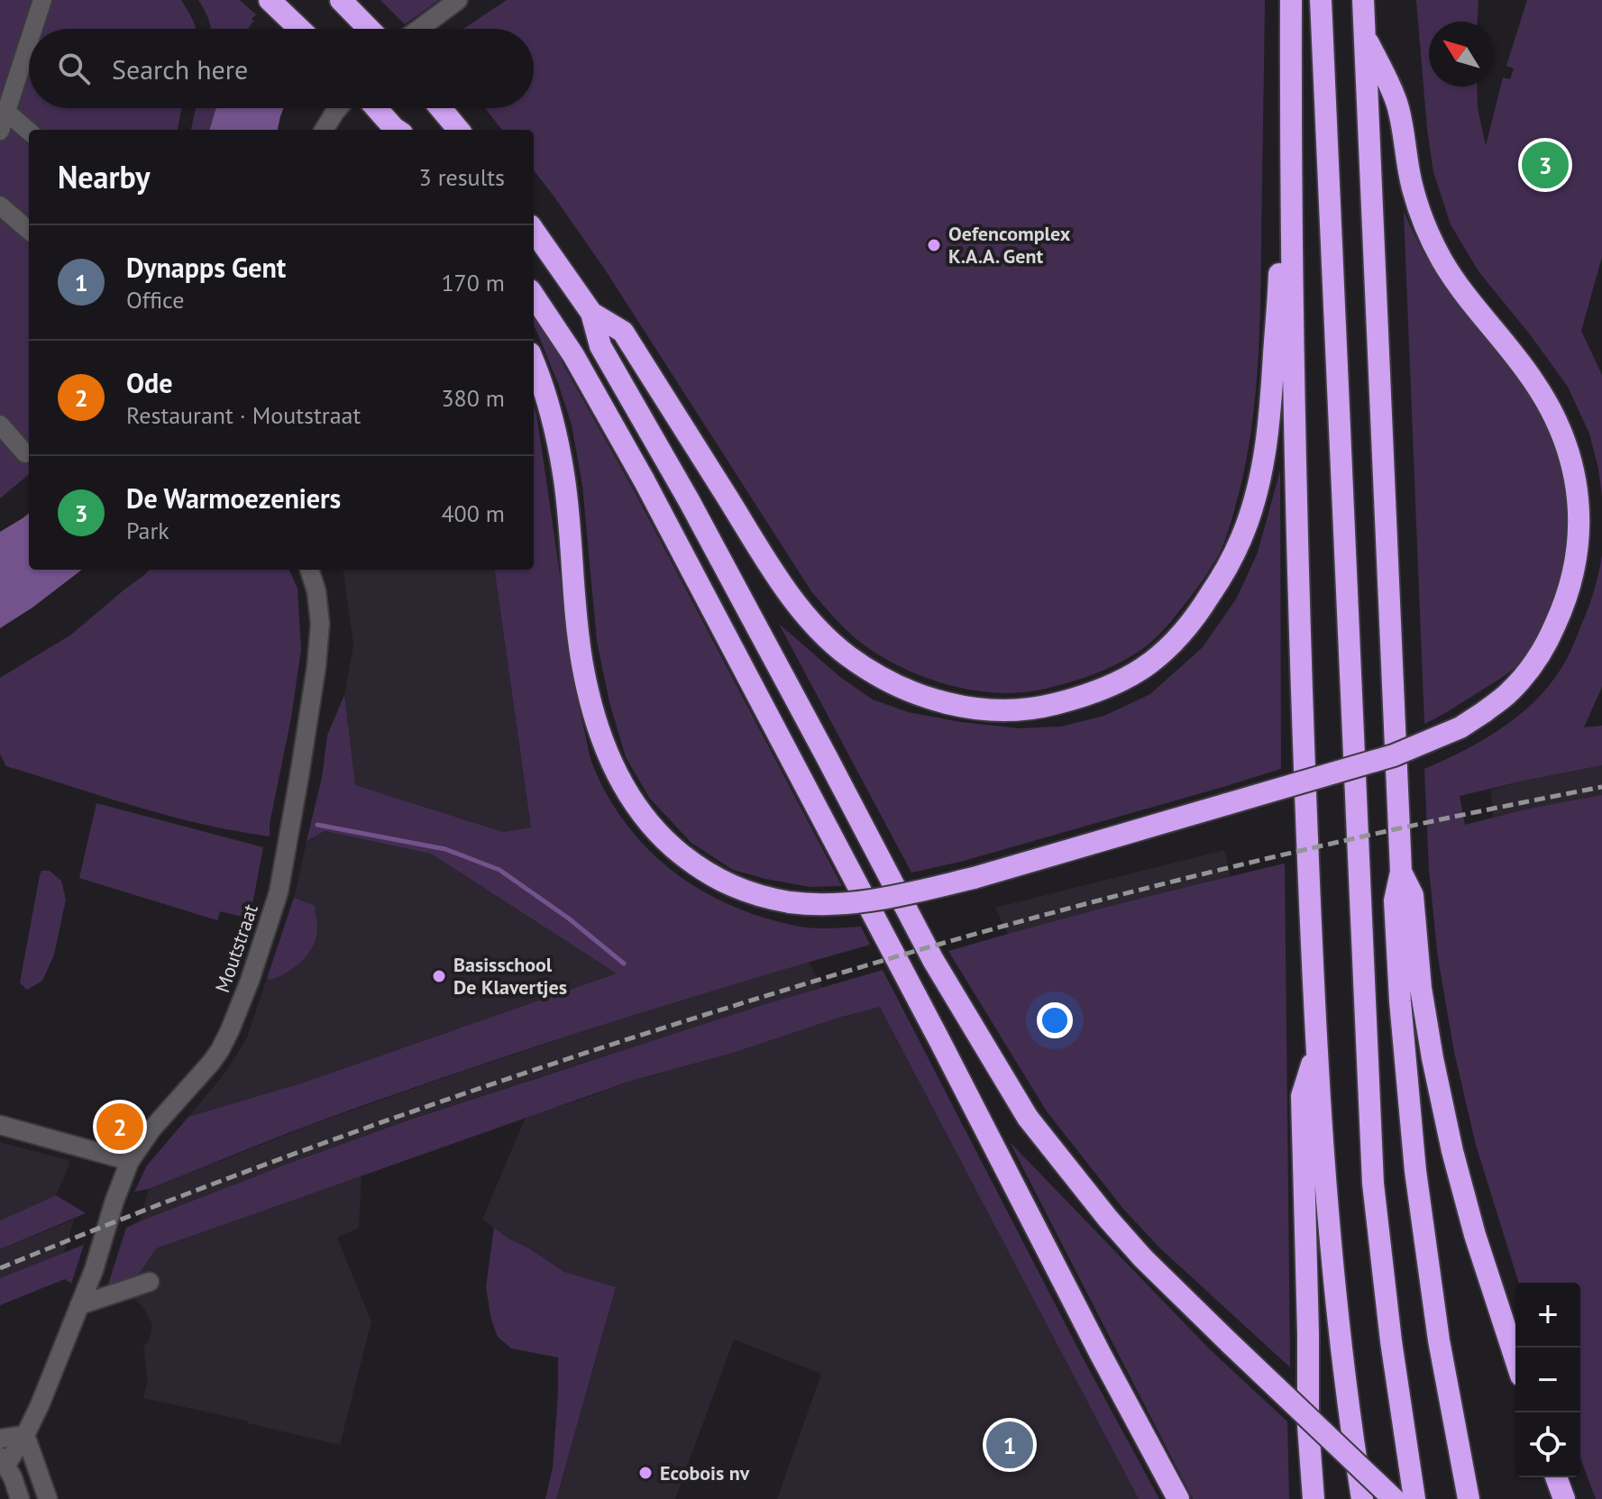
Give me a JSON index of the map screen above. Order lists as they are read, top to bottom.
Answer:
{
  "streets": {
    "street": ["Moutstraat"]
  },
  "places": ["Oefencomplex K.A.A. Gent", "Basisschool De Klavertjes", "Ecobois nv"],
  "north": "top left",
  "page": {
    "search": "Search here",
    "heading": ["Nearby", "3 results"],
    "pins": ["3", "2", "1"],
    "list": [
      {
        "mark": "1",
        "name": "Dynapps Gent",
        "note": "Office",
        "value": "170 m"
      },
      {
        "mark": "2",
        "name": "Ode",
        "note": "Restaurant · Moutstraat",
        "value": "380 m"
      },
      {
        "mark": "3",
        "name": "De Warmoezeniers",
        "note": "Park",
        "value": "400 m"
      }
    ],
    "map_buttons": ["+", "−"]
  }
}
